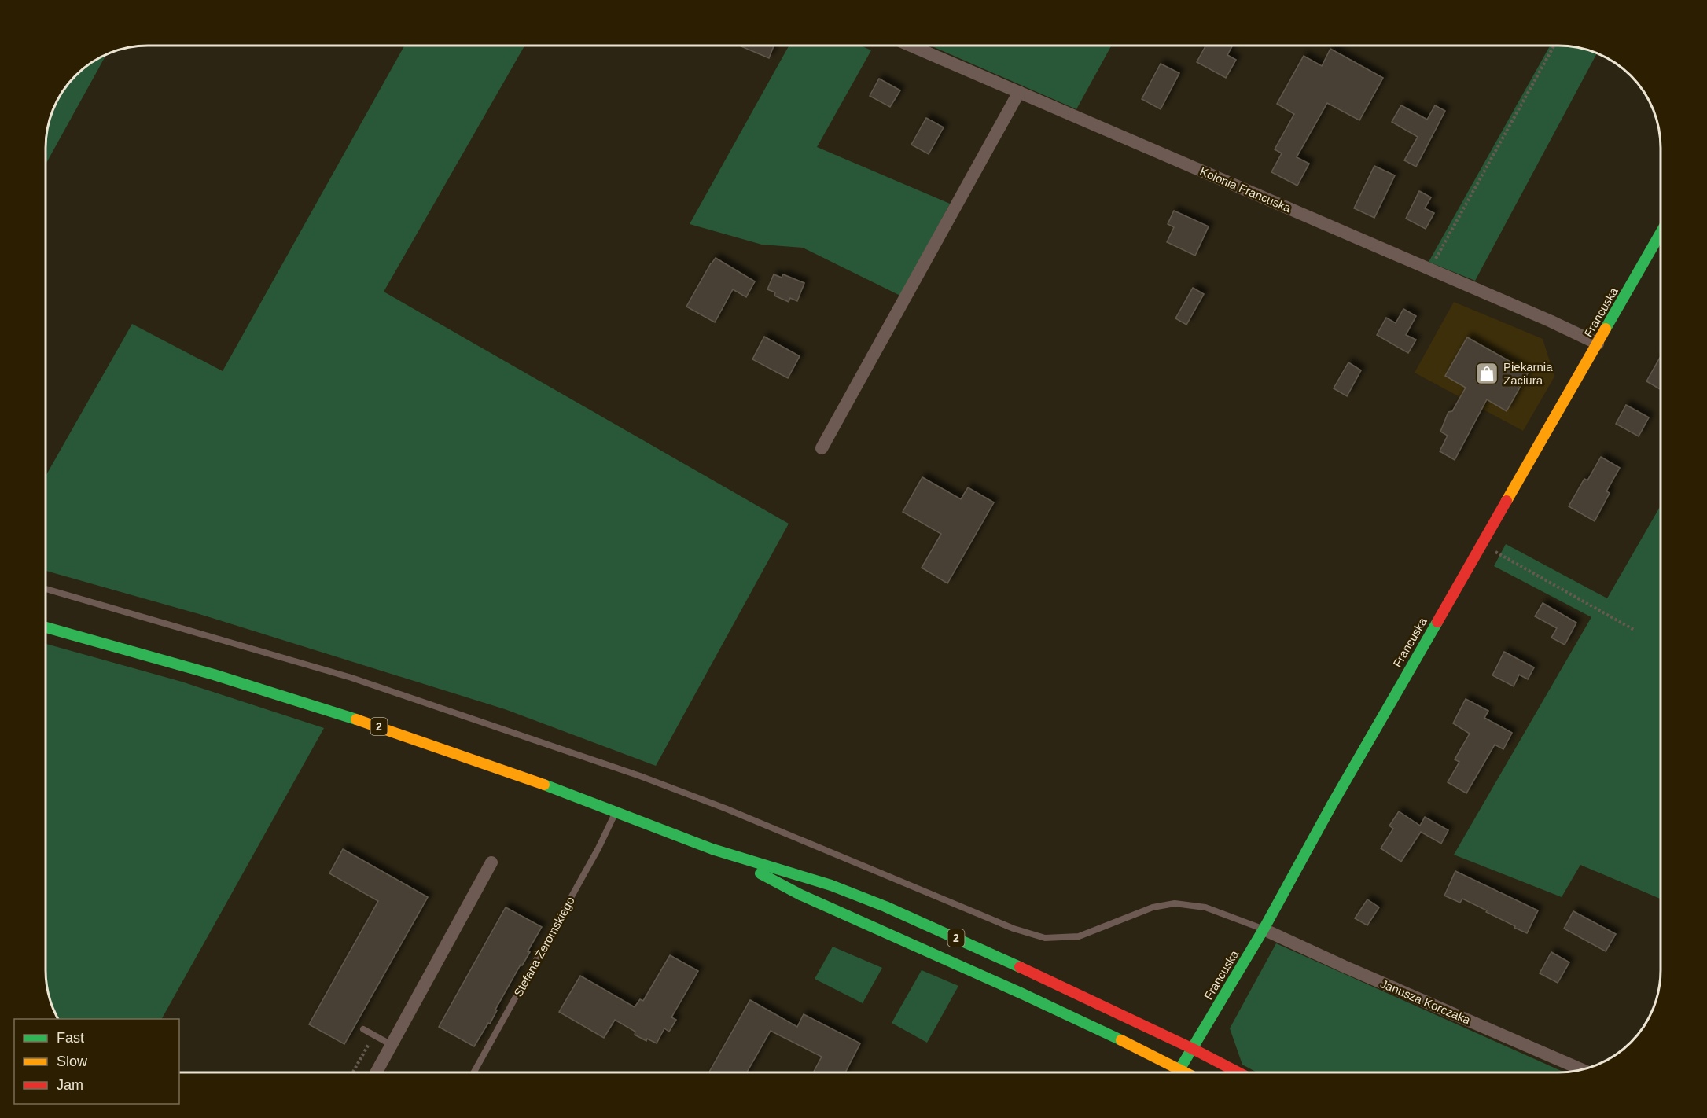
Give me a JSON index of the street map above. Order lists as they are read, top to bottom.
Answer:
{
  "streets": {
    "main road": ["Francuska", "2"],
    "street": ["Kolonia Francuska", "Janusza Korczaka"],
    "lane": ["Stefana Żeromskiego"]
  },
  "crossings": [
    ["Kolonia Francuska", "Francuska"],
    ["Francuska", "2"],
    ["Francuska", "Janusza Korczaka"],
    ["2", "Stefana Żeromskiego"]
  ],
  "places": {
    "shop": ["Piekarnia Zaciura"]
  },
  "legend": ["Fast", "Slow", "Jam"]
}
